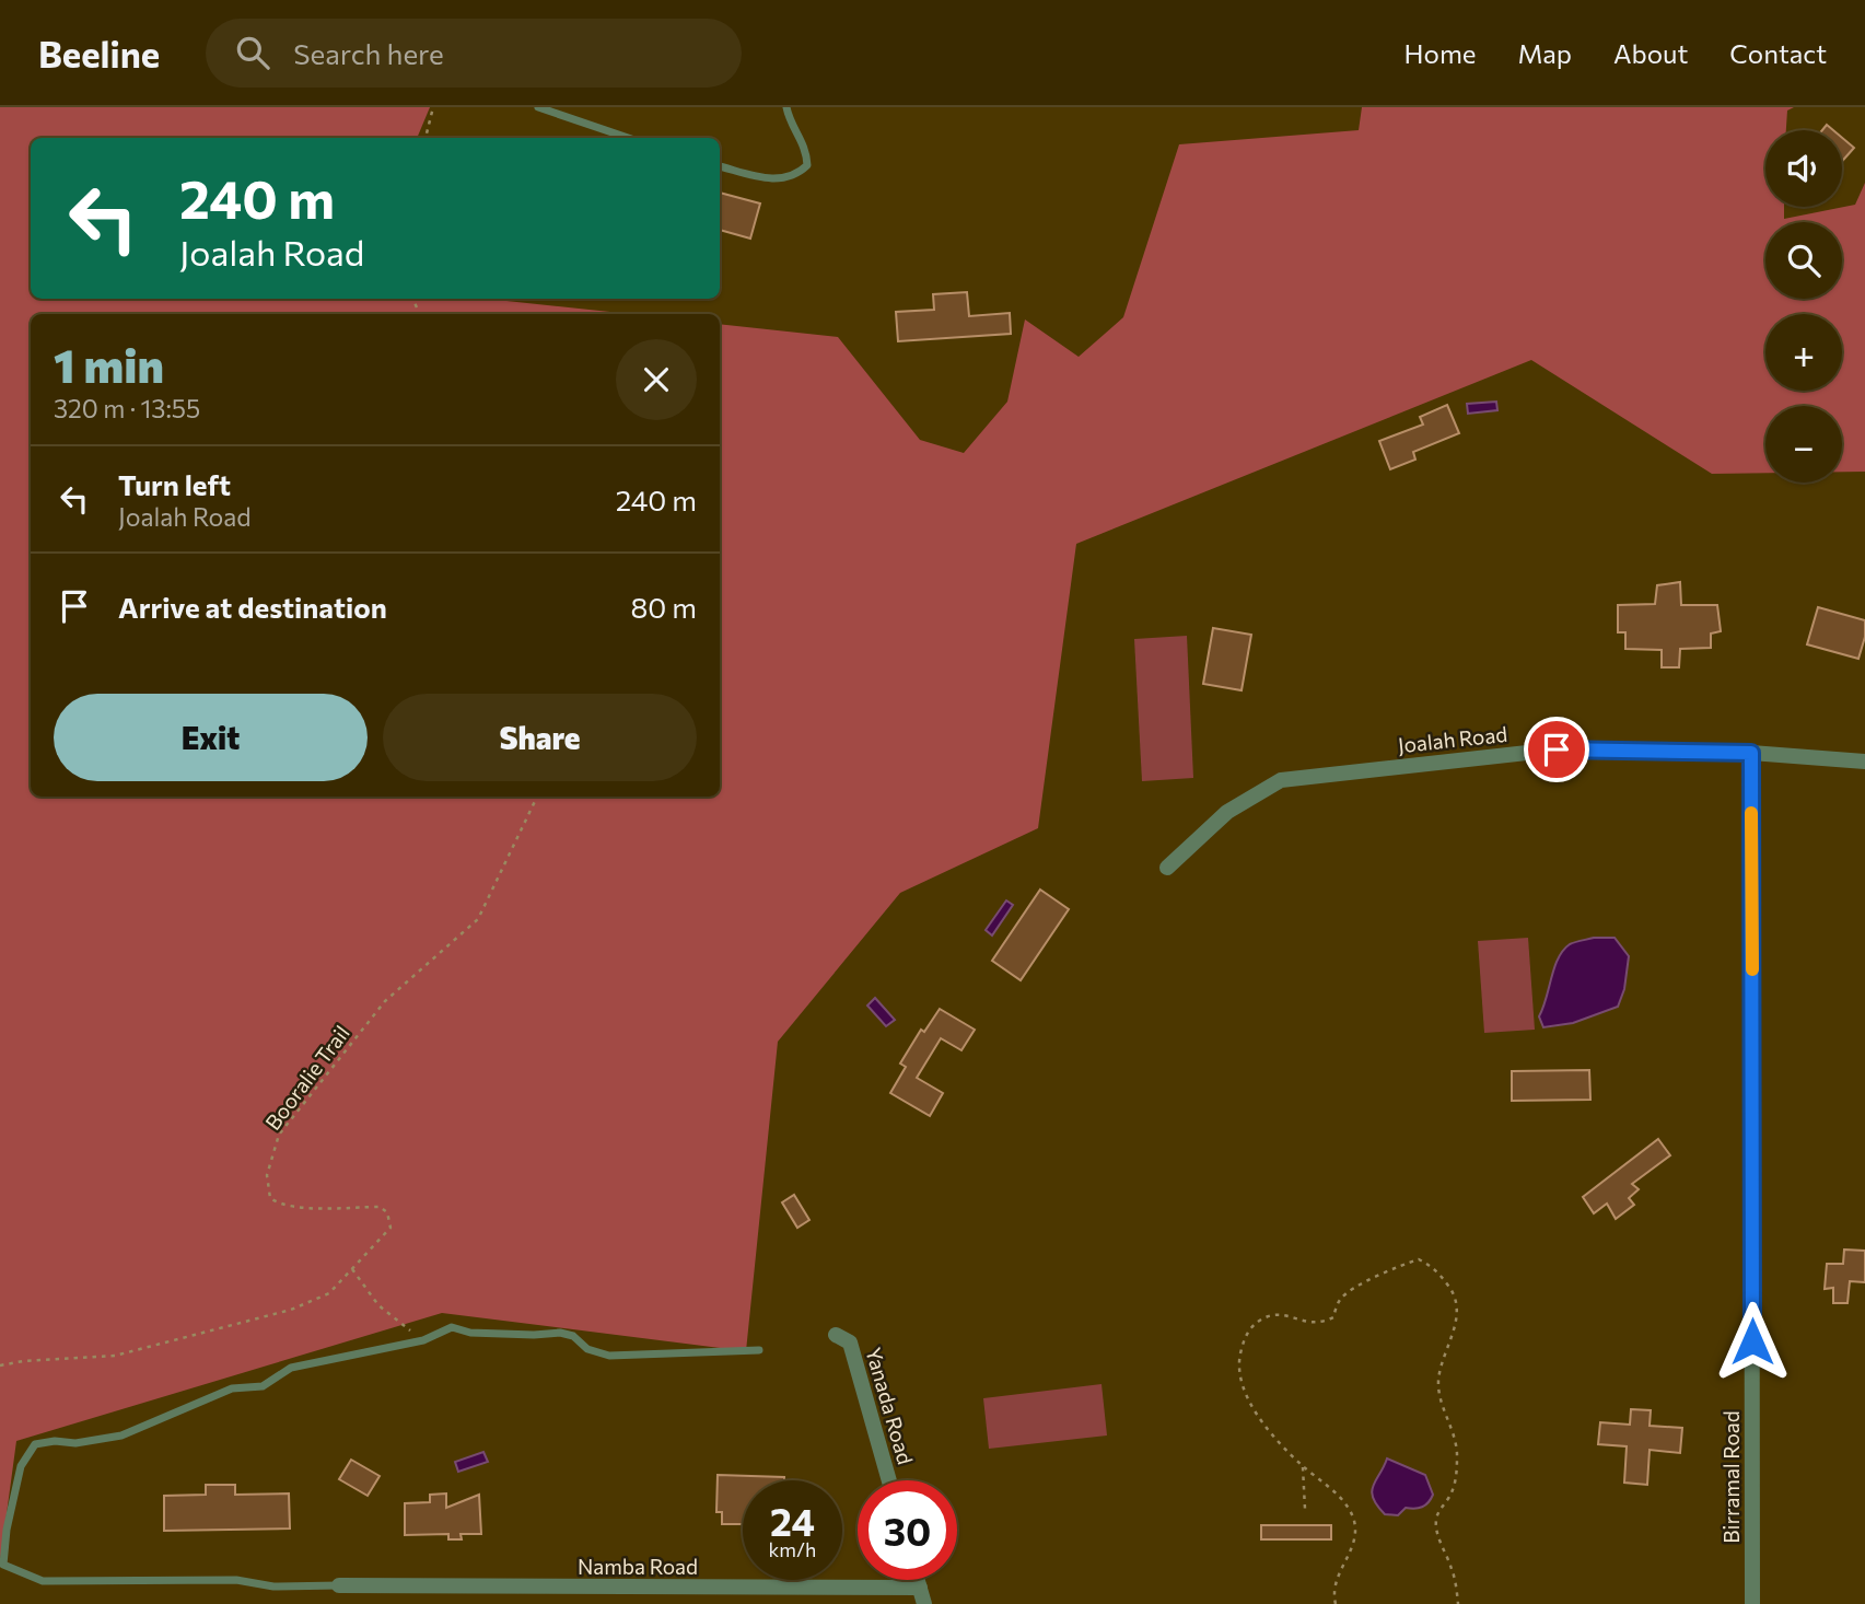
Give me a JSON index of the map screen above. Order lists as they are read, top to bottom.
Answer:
{
  "streets": {
    "street": [
      "Joalah Road",
      "Yanada Road",
      "Birramal Road",
      "Namba Road"
    ],
    "path": ["Booralie Trail"]
  },
  "crossings": [
    ["Joalah Road", "Birramal Road"]
  ],
  "page": {
    "header": "Beeline",
    "search": "Search here",
    "nav": [
      "Home",
      "Map",
      "About",
      "Contact"
    ],
    "map_buttons": ["+", "−"],
    "turn": ["240 m", "Joalah Road"],
    "heading": ["1 min", "320 m · 13:55"],
    "list": [
      {
        "name": "Turn left",
        "note": "Joalah Road",
        "value": "240 m"
      },
      {
        "name": "Arrive at destination",
        "value": "80 m"
      }
    ],
    "buttons": ["Exit", "Share"],
    "speed": "24 km/h",
    "limit": "30"
  }
}
